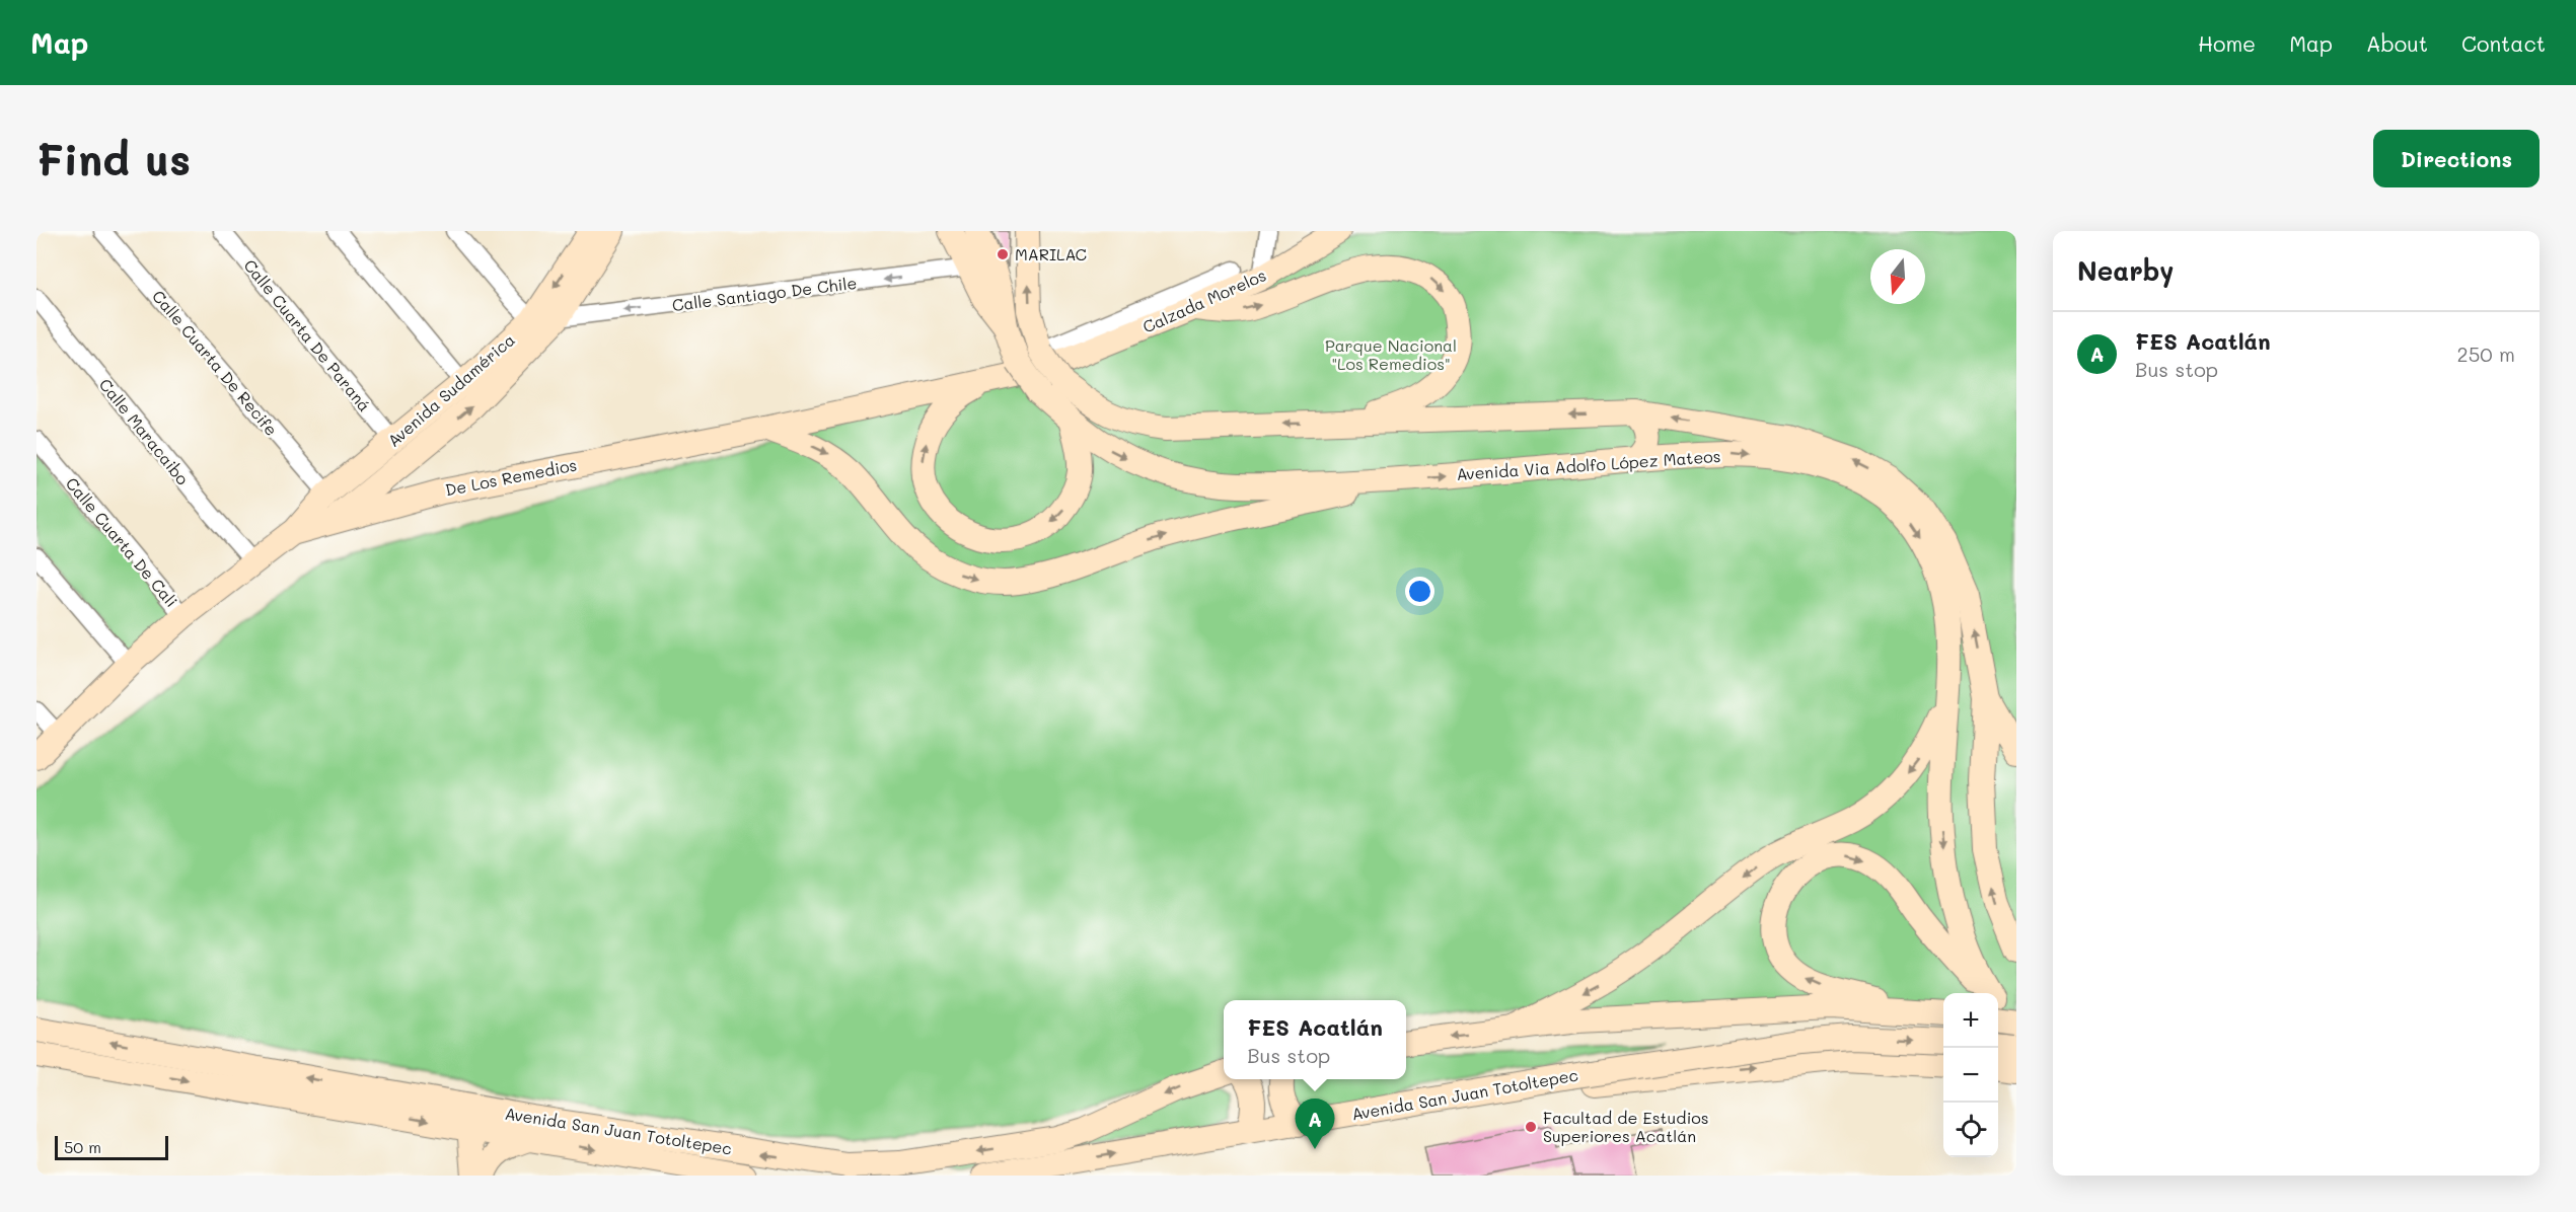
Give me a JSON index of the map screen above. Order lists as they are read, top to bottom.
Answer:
{
  "streets": {
    "main road": [
      "Calzada Morelos",
      "Avenida Sudamérica",
      "Avenida Via Adolfo López Mateos",
      "De Los Remedios",
      "Avenida San Juan Totoltepec"
    ],
    "street": [
      "Calle Santiago De Chile",
      "Calle Cuarta De Paraná",
      "Calle Cuarta De Recife",
      "Calle Maracaibo",
      "Calle Cuarta De Cali"
    ]
  },
  "crossings": [
    ["Calle Santiago De Chile", "Avenida Sudamérica"],
    ["Calzada Morelos", "Avenida Via Adolfo López Mateos"],
    ["Calzada Morelos", "De Los Remedios"],
    ["Calle Cuarta De Paraná", "Avenida Sudamérica"],
    ["Calle Cuarta De Recife", "Avenida Sudamérica"],
    ["Avenida Sudamérica", "De Los Remedios"],
    ["Calle Maracaibo", "De Los Remedios"],
    ["Avenida Via Adolfo López Mateos", "De Los Remedios"],
    ["De Los Remedios", "Calle Cuarta De Cali"]
  ],
  "one_way": ["Calle Santiago De Chile"],
  "parks": ["Parque Nacional \"Los Remedios\""],
  "places": ["MARILAC", "Facultad de Estudios Superiores Acatlán"],
  "scale_bar": "50 m",
  "north": "bottom",
  "page": {
    "header": "Map",
    "nav": [
      "Home",
      "Map",
      "About",
      "Contact"
    ],
    "buttons": "Directions",
    "title": "Find us",
    "heading": "Nearby",
    "list": [
      {
        "mark": "A",
        "name": "FES Acatlán",
        "note": "Bus stop",
        "value": "250 m"
      }
    ],
    "map_buttons": ["+", "−"],
    "popup": ["FES Acatlán", "Bus stop"],
    "pins": "A",
    "scale": "50 m"
  }
}
